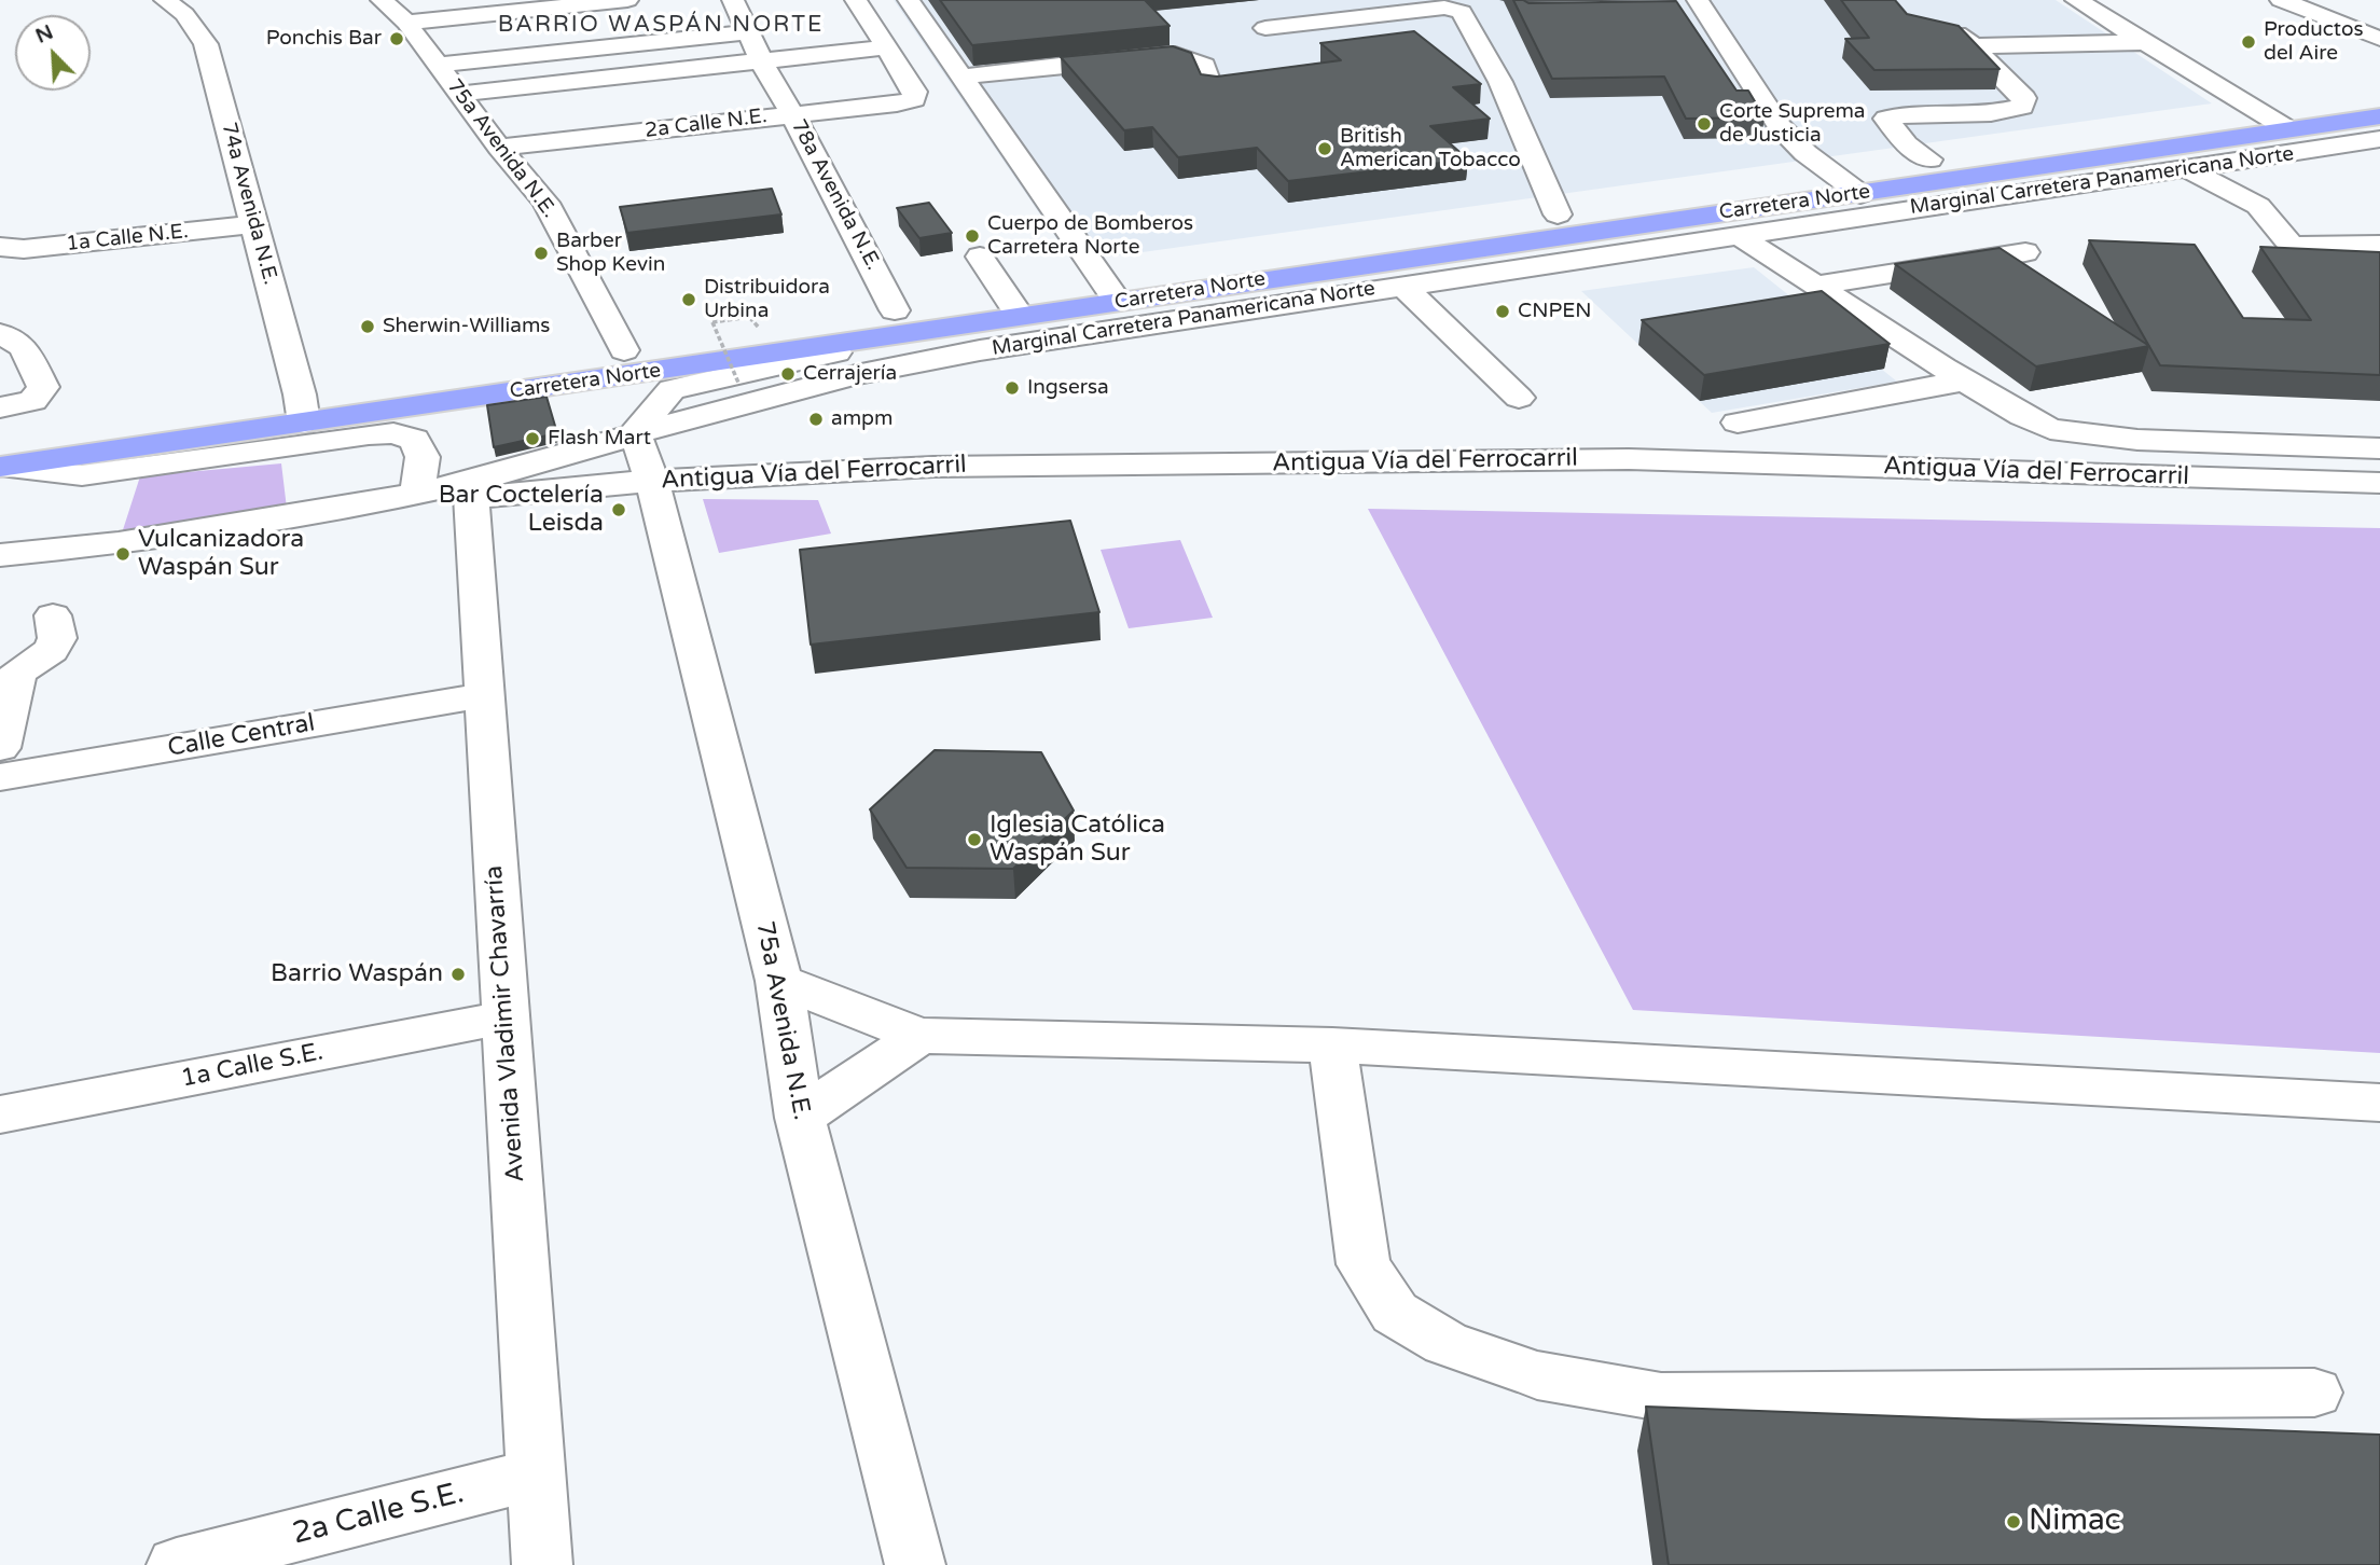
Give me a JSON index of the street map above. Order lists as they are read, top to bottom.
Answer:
{
  "streets": {
    "highway": ["Carretera Norte"],
    "street": [
      "2a Calle N.E.",
      "75a Avenida N.E.",
      "Marginal Carretera Panamericana Norte",
      "78a Avenida N.E.",
      "74a Avenida N.E.",
      "1a Calle N.E.",
      "Antigua Vía del Ferrocarril",
      "Calle Central",
      "Avenida Vladimir Chavarría",
      "1a Calle S.E.",
      "2a Calle S.E."
    ]
  },
  "crossings": [
    ["2a Calle N.E.", "75a Avenida N.E."],
    ["2a Calle N.E.", "78a Avenida N.E."],
    ["75a Avenida N.E.", "Marginal Carretera Panamericana Norte"],
    ["75a Avenida N.E.", "Carretera Norte"],
    ["75a Avenida N.E.", "Antigua Vía del Ferrocarril"],
    ["Marginal Carretera Panamericana Norte", "Antigua Vía del Ferrocarril"],
    ["Marginal Carretera Panamericana Norte", "Avenida Vladimir Chavarría"],
    ["78a Avenida N.E.", "Carretera Norte"],
    ["Carretera Norte", "74a Avenida N.E."],
    ["74a Avenida N.E.", "1a Calle N.E."],
    ["Antigua Vía del Ferrocarril", "Avenida Vladimir Chavarría"],
    ["Calle Central", "Avenida Vladimir Chavarría"],
    ["Avenida Vladimir Chavarría", "1a Calle S.E."],
    ["Avenida Vladimir Chavarría", "2a Calle S.E."]
  ],
  "districts": ["BARRIO WASPÁN NORTE"],
  "places": [
    "Ponchis Bar",
    "Productos del Aire",
    "Corte Suprema de Justicia",
    "British American Tobacco",
    "Cuerpo de Bomberos Carretera Norte",
    "Barber Shop Kevin",
    "Distribuidora Urbina",
    "CNPEN",
    "Sherwin-Williams",
    "Cerrajería",
    "Ingsersa",
    "ampm",
    "Flash Mart",
    "Bar Coctelería Leisda",
    "Vulcanizadora Waspán Sur",
    "Iglesia Católica Waspán Sur",
    "Barrio Waspán",
    "Nimac"
  ],
  "north": "top left"
}
